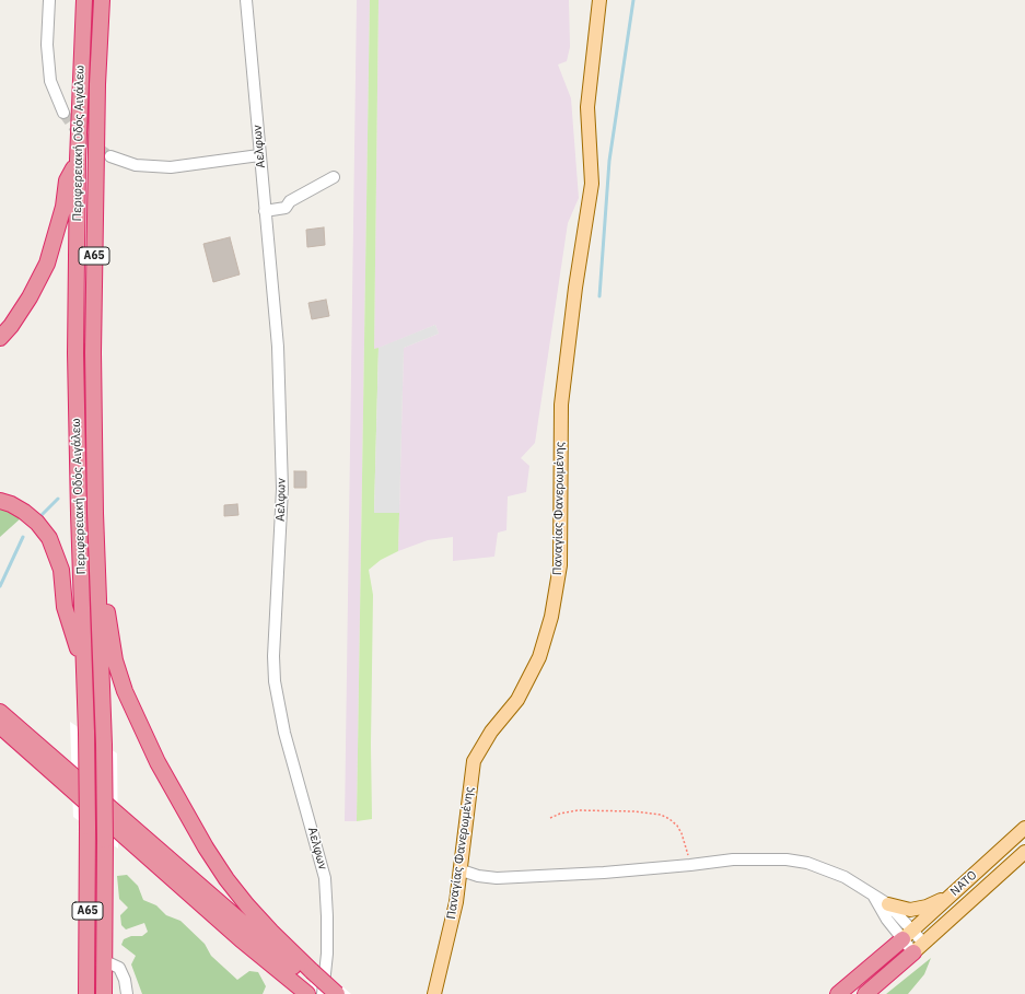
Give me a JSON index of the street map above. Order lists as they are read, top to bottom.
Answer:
{
  "streets": {
    "highway": ["Περιφερειακή Οδός Αιγάλεω", "Α65"],
    "main road": ["Παναγίας Φανερωμένης", "ΝΑΤΟ"],
    "street": ["Αελφων"]
  }
}
